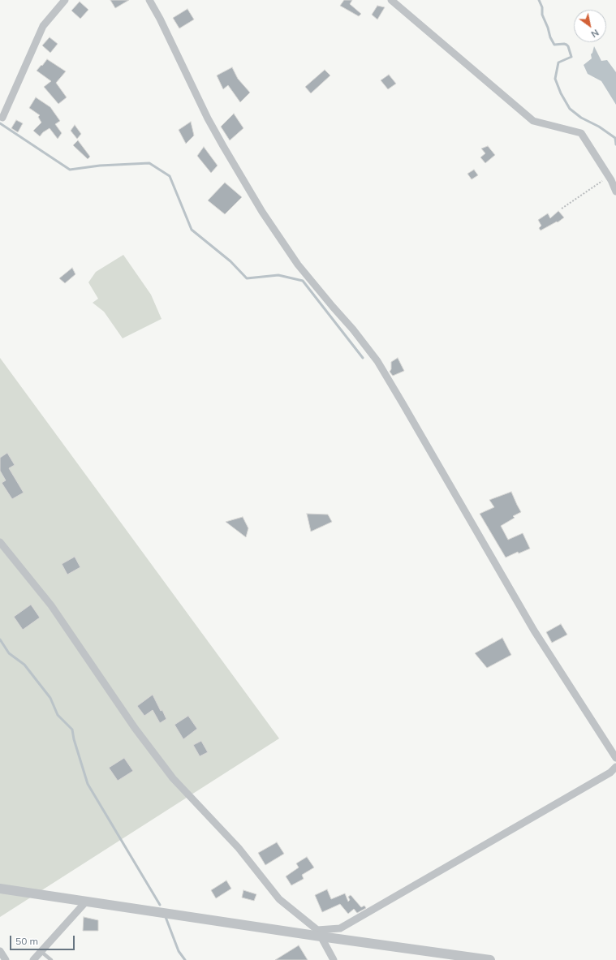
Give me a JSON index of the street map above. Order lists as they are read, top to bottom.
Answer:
{
  "scale_bar": "50 m",
  "north": "bottom right"
}
